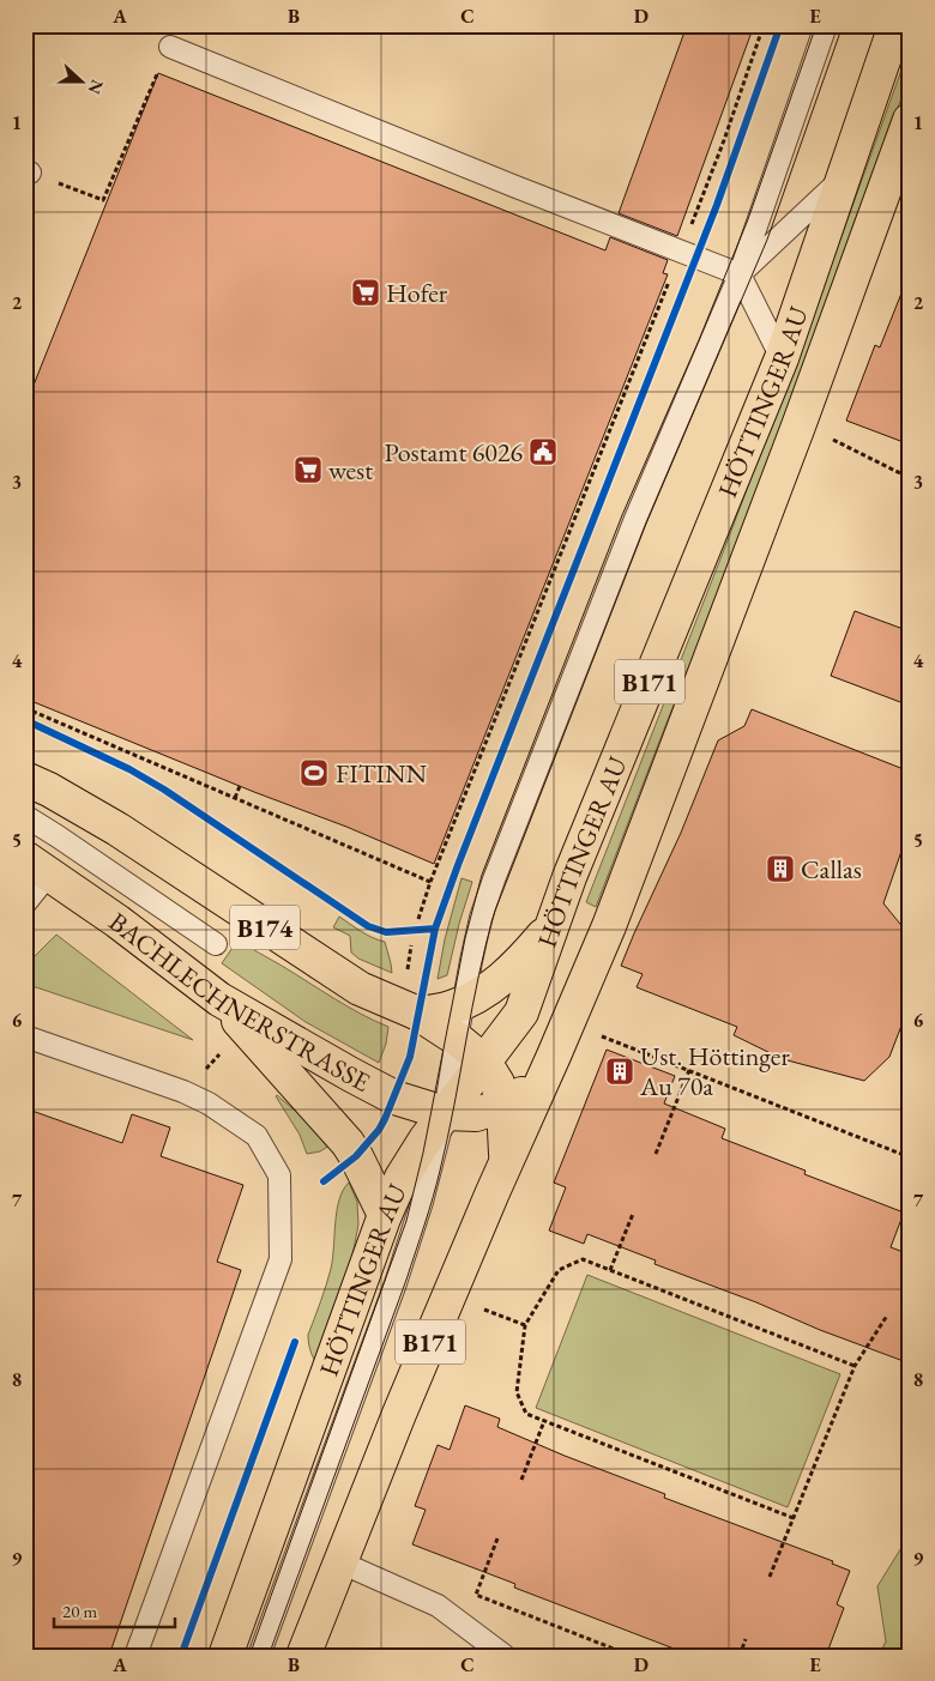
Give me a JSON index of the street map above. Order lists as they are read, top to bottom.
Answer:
{
  "streets": {
    "main road": [
      "HÖTTINGER AU",
      "B171",
      "B174",
      "BACHLECHNERSTRASSE"
    ]
  },
  "crossings": [
    ["HÖTTINGER AU", "B174"],
    ["HÖTTINGER AU", "BACHLECHNERSTRASSE"],
    ["B174", "BACHLECHNERSTRASSE"]
  ],
  "places": {
    "supermarket": ["Hofer", "west"],
    "public building": ["Postamt 6026"],
    "sports": ["FITINN"],
    "building": ["Callas", "Ust. Höttinger Au 70a"]
  },
  "scale_bar": "20 m",
  "north": "right",
  "grid": {
    "columns": [
      "A",
      "B",
      "C",
      "D",
      "E"
    ],
    "rows": [
      "1",
      "2",
      "3",
      "4",
      "5",
      "6",
      "7",
      "8",
      "9"
    ]
  }
}
